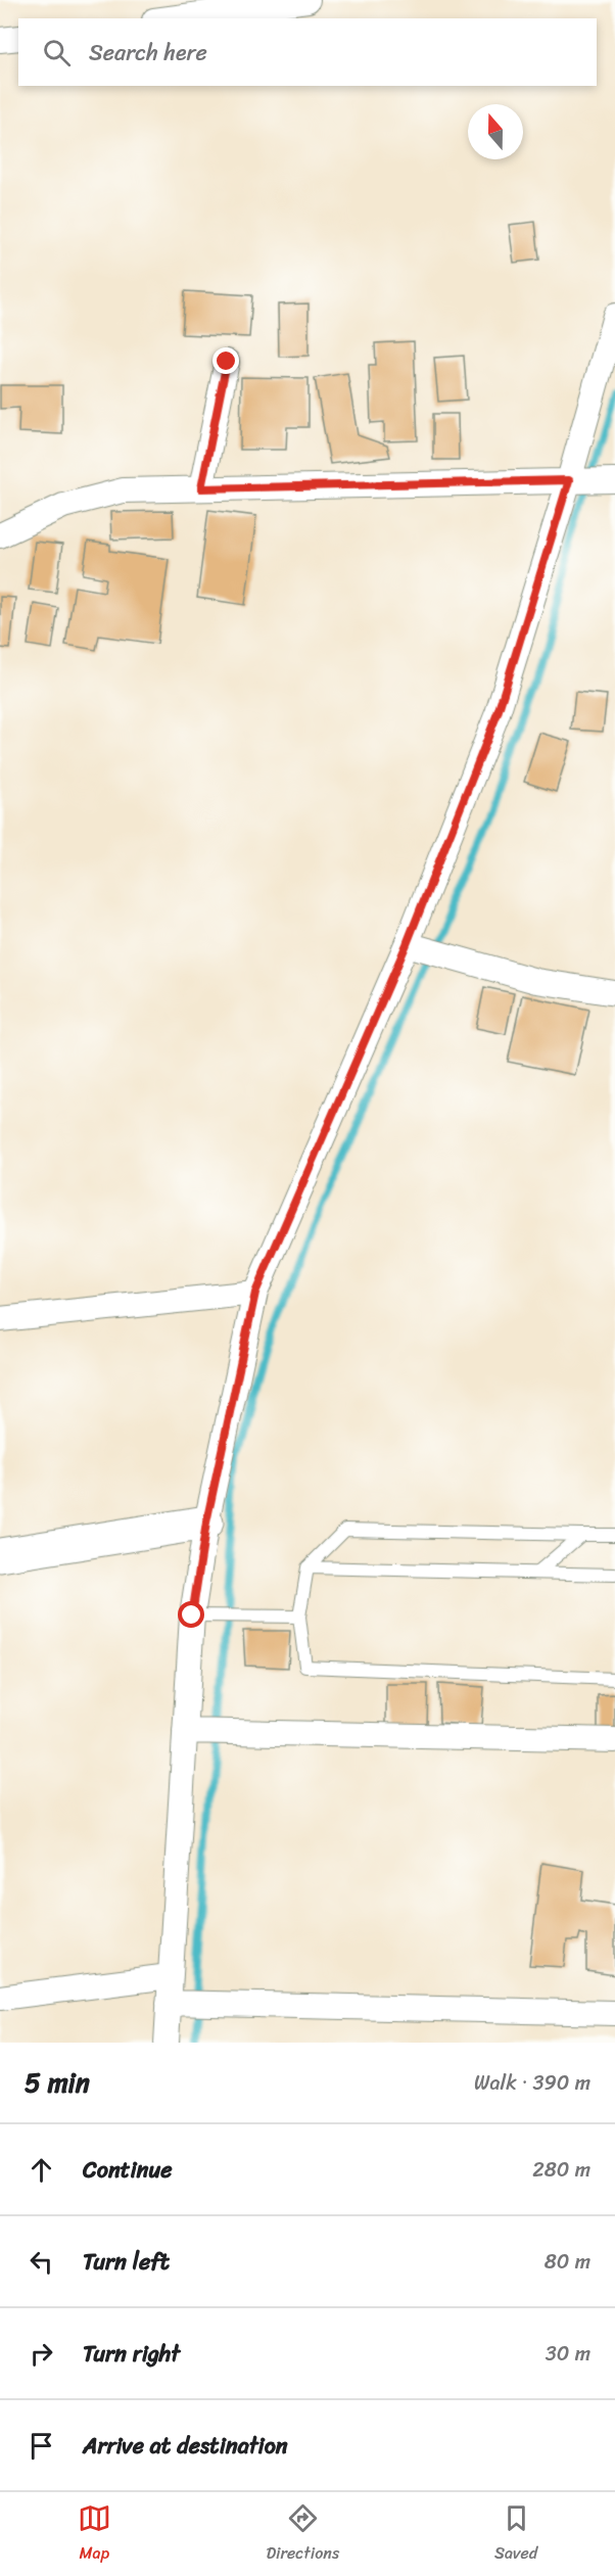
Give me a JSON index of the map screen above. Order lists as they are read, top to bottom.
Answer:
{
  "north": "top",
  "page": {
    "search": "Search here",
    "heading": ["5 min", "Walk · 390 m"],
    "list": [
      ["Continue", "280 m"],
      ["Turn left", "80 m"],
      ["Turn right", "30 m"],
      "Arrive at destination"
    ],
    "nav": ["Map", "Directions", "Saved"]
  }
}
